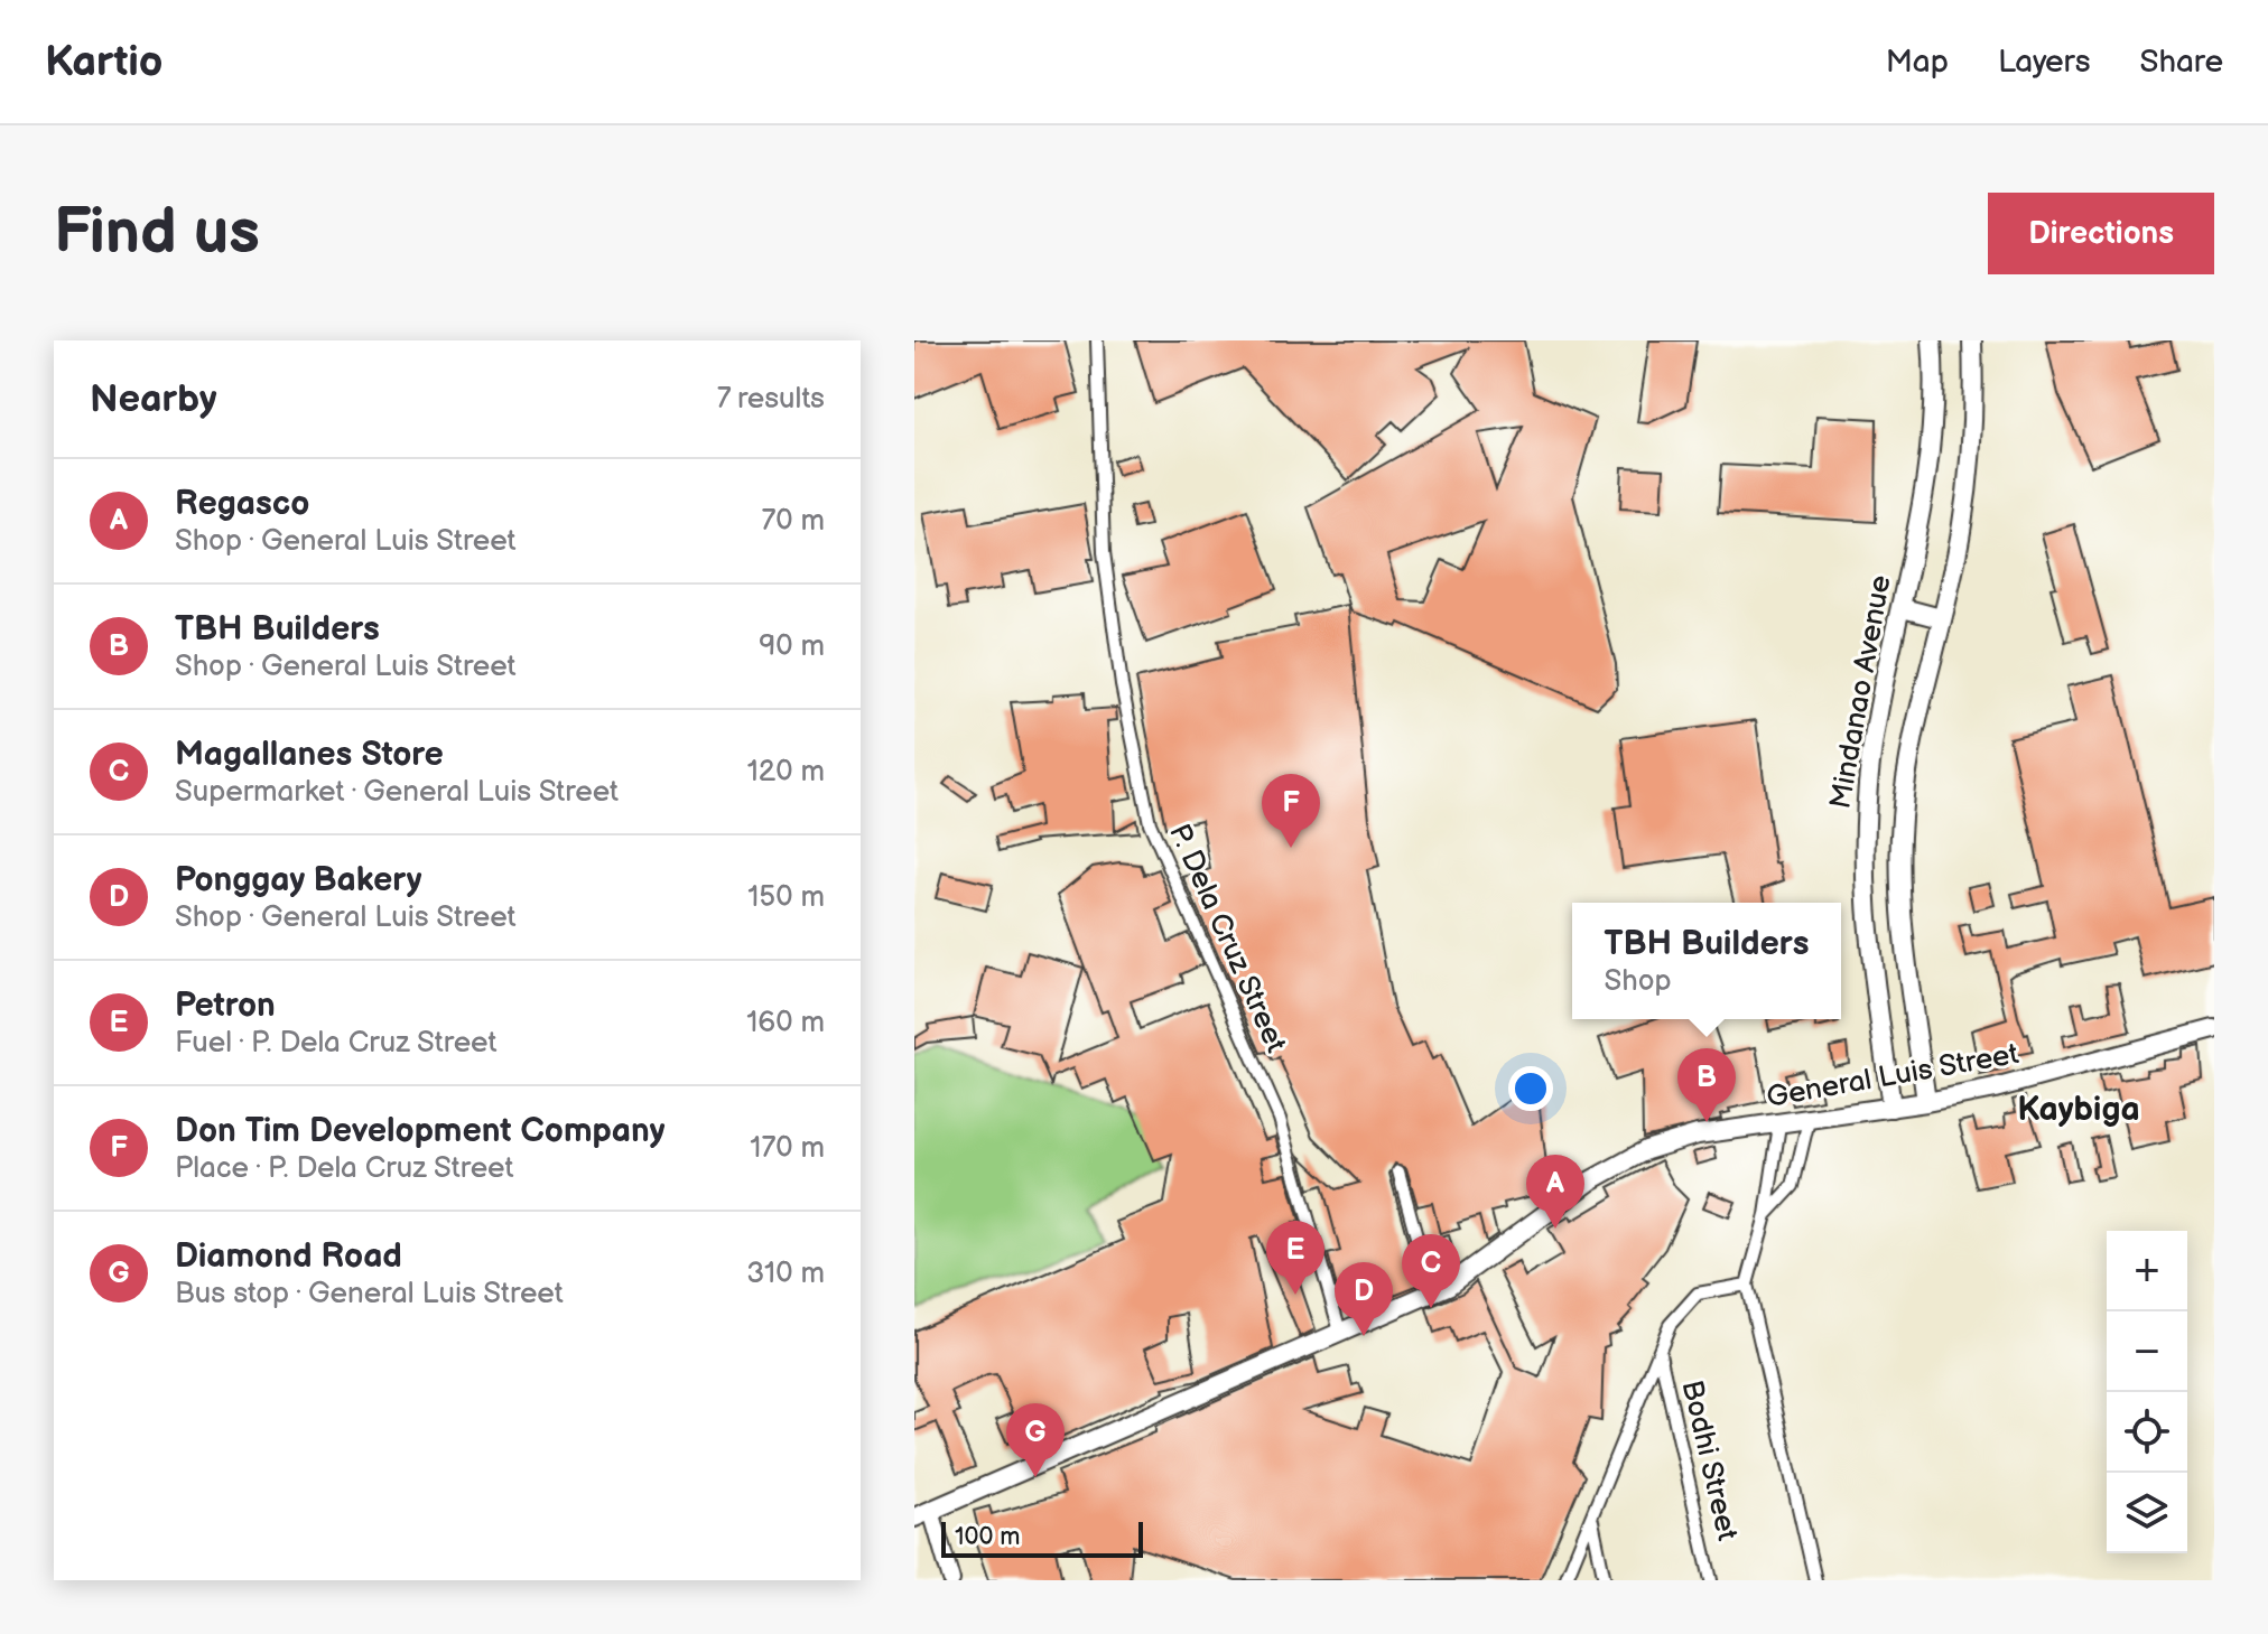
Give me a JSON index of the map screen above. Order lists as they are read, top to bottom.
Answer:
{
  "streets": {
    "main road": ["Mindanao Avenue", "General Luis Street"],
    "street": ["P. Dela Cruz Street", "Bodhi Street"]
  },
  "crossings": [
    ["Mindanao Avenue", "General Luis Street"],
    ["P. Dela Cruz Street", "General Luis Street"]
  ],
  "districts": ["Kaybiga"],
  "scale_bar": "100 m",
  "page": {
    "header": "Kartio",
    "nav": ["Map", "Layers", "Share"],
    "buttons": "Directions",
    "title": "Find us",
    "heading": ["Nearby", "7 results"],
    "list": [
      {
        "mark": "A",
        "name": "Regasco",
        "note": "Shop · General Luis Street",
        "value": "70 m"
      },
      {
        "mark": "B",
        "name": "TBH Builders",
        "note": "Shop · General Luis Street",
        "value": "90 m"
      },
      {
        "mark": "C",
        "name": "Magallanes Store",
        "note": "Supermarket · General Luis Street",
        "value": "120 m"
      },
      {
        "mark": "D",
        "name": "Ponggay Bakery",
        "note": "Shop · General Luis Street",
        "value": "150 m"
      },
      {
        "mark": "E",
        "name": "Petron",
        "note": "Fuel · P. Dela Cruz Street",
        "value": "160 m"
      },
      {
        "mark": "F",
        "name": "Don Tim Development Company",
        "note": "Place · P. Dela Cruz Street",
        "value": "170 m"
      },
      {
        "mark": "G",
        "name": "Diamond Road",
        "note": "Bus stop · General Luis Street",
        "value": "310 m"
      }
    ],
    "pins": [
      "F",
      "B",
      "A",
      "E",
      "C",
      "D",
      "G"
    ],
    "popup": ["TBH Builders", "Shop"],
    "map_buttons": ["+", "−"],
    "scale": "100 m"
  }
}
